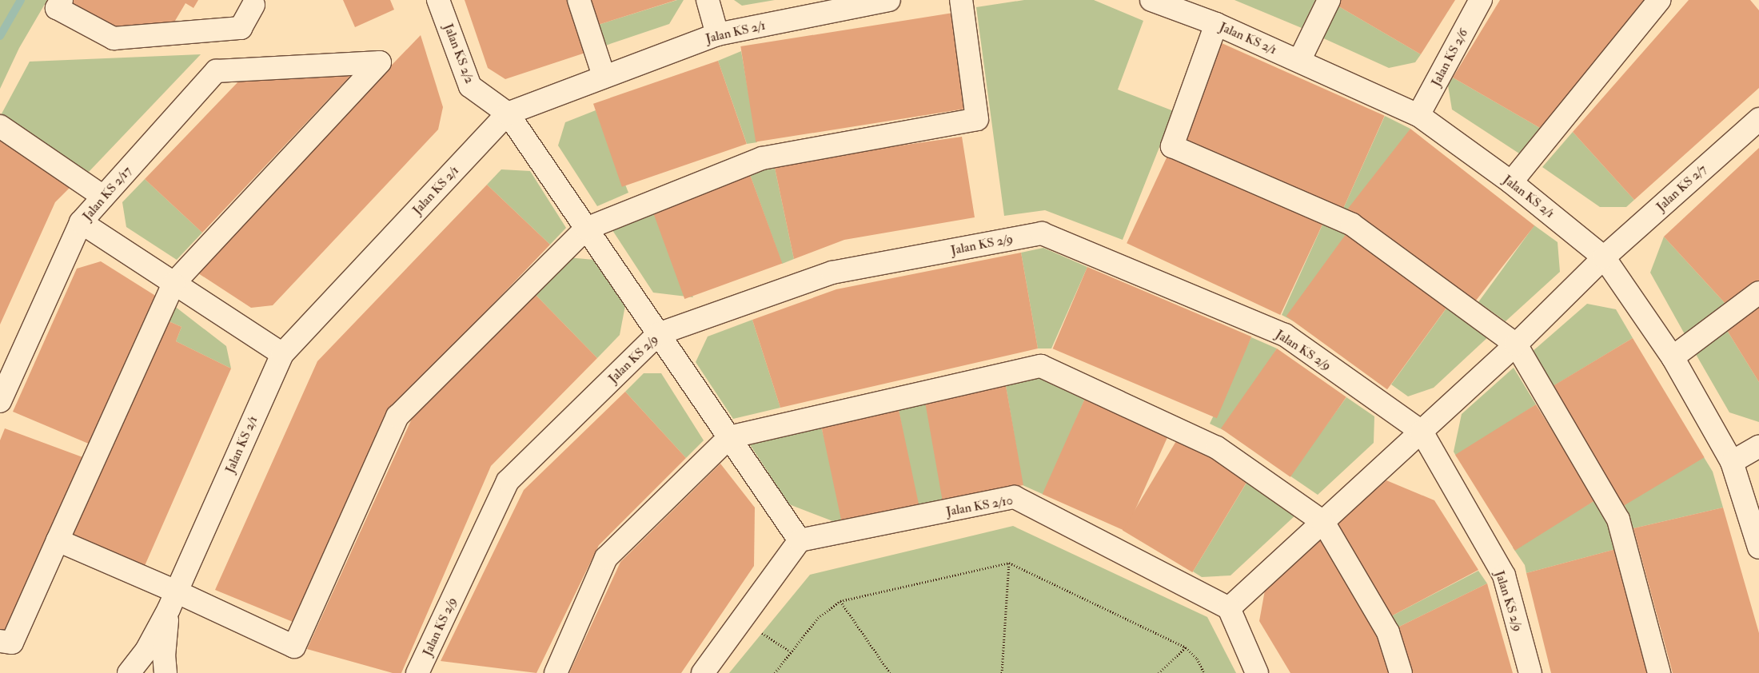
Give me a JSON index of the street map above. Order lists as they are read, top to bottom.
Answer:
{
  "streets": {
    "street": [
      "Jalan KS 2/1",
      "Jalan KS 2/2",
      "Jalan KS 2/6",
      "Jalan KS 2/7",
      "Jalan KS 2/17",
      "Jalan KS 2/9",
      "Jalan KS 2/10"
    ]
  },
  "crossings": [
    ["Jalan KS 2/1", "Jalan KS 2/2"],
    ["Jalan KS 2/1", "Jalan KS 2/6"],
    ["Jalan KS 2/1", "Jalan KS 2/7"],
    ["Jalan KS 2/2", "Jalan KS 2/9"],
    ["Jalan KS 2/2", "Jalan KS 2/10"],
    ["Jalan KS 2/7", "Jalan KS 2/9"],
    ["Jalan KS 2/7", "Jalan KS 2/10"]
  ]
}
